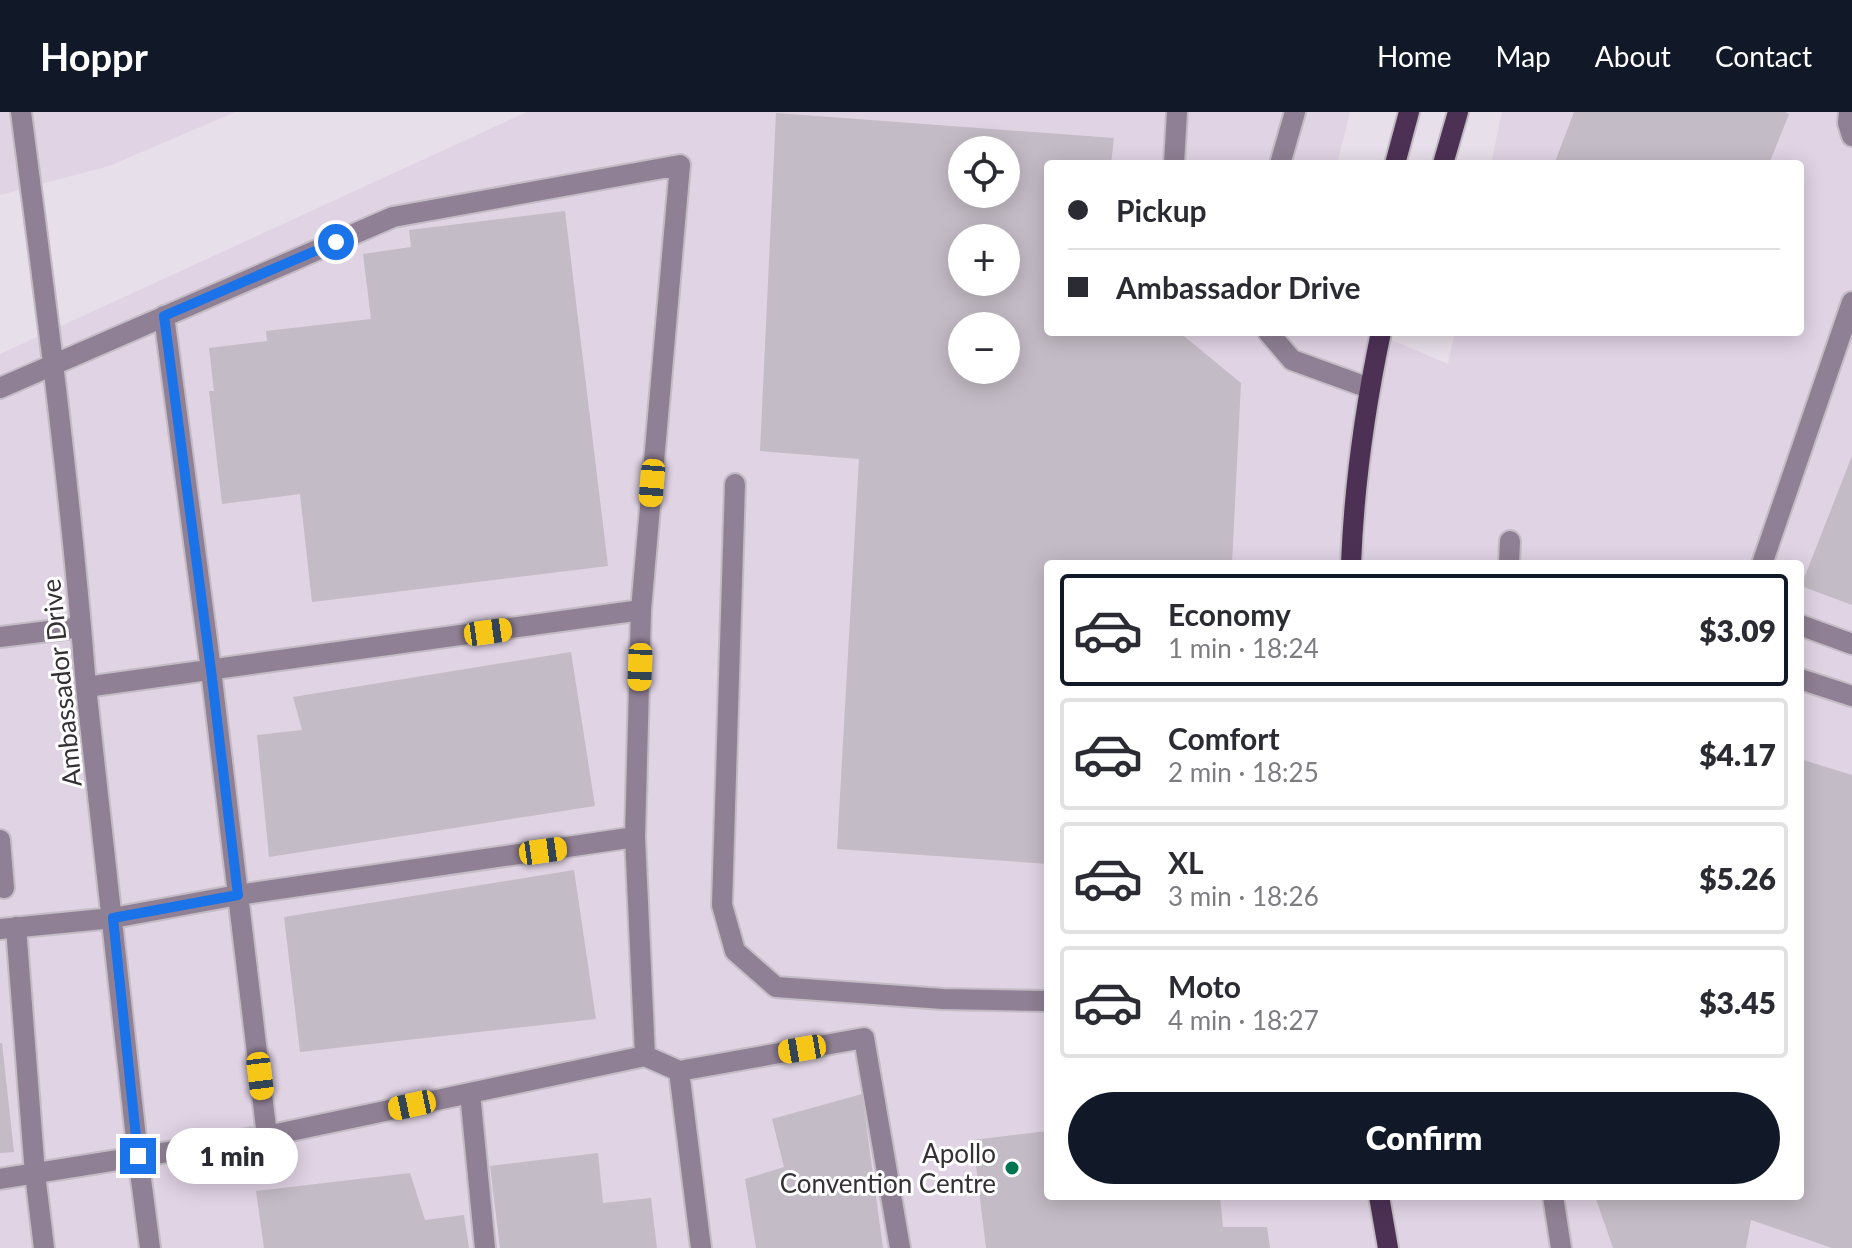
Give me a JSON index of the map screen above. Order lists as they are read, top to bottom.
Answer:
{
  "streets": {
    "street": ["Ambassador Drive"]
  },
  "places": ["Apollo Convention Centre"],
  "page": {
    "header": "Hoppr",
    "nav": [
      "Home",
      "Map",
      "About",
      "Contact"
    ],
    "map_buttons": ["+", "−"],
    "banner": ["Pickup", "Ambassador Drive"],
    "list": [
      {
        "name": "Economy",
        "note": "1 min · 18:24",
        "value": "$3.09"
      },
      {
        "name": "Comfort",
        "note": "2 min · 18:25",
        "value": "$4.17"
      },
      {
        "name": "XL",
        "note": "3 min · 18:26",
        "value": "$5.26"
      },
      {
        "name": "Moto",
        "note": "4 min · 18:27",
        "value": "$3.45"
      }
    ],
    "buttons": "Confirm",
    "bubble": "1 min"
  }
}
